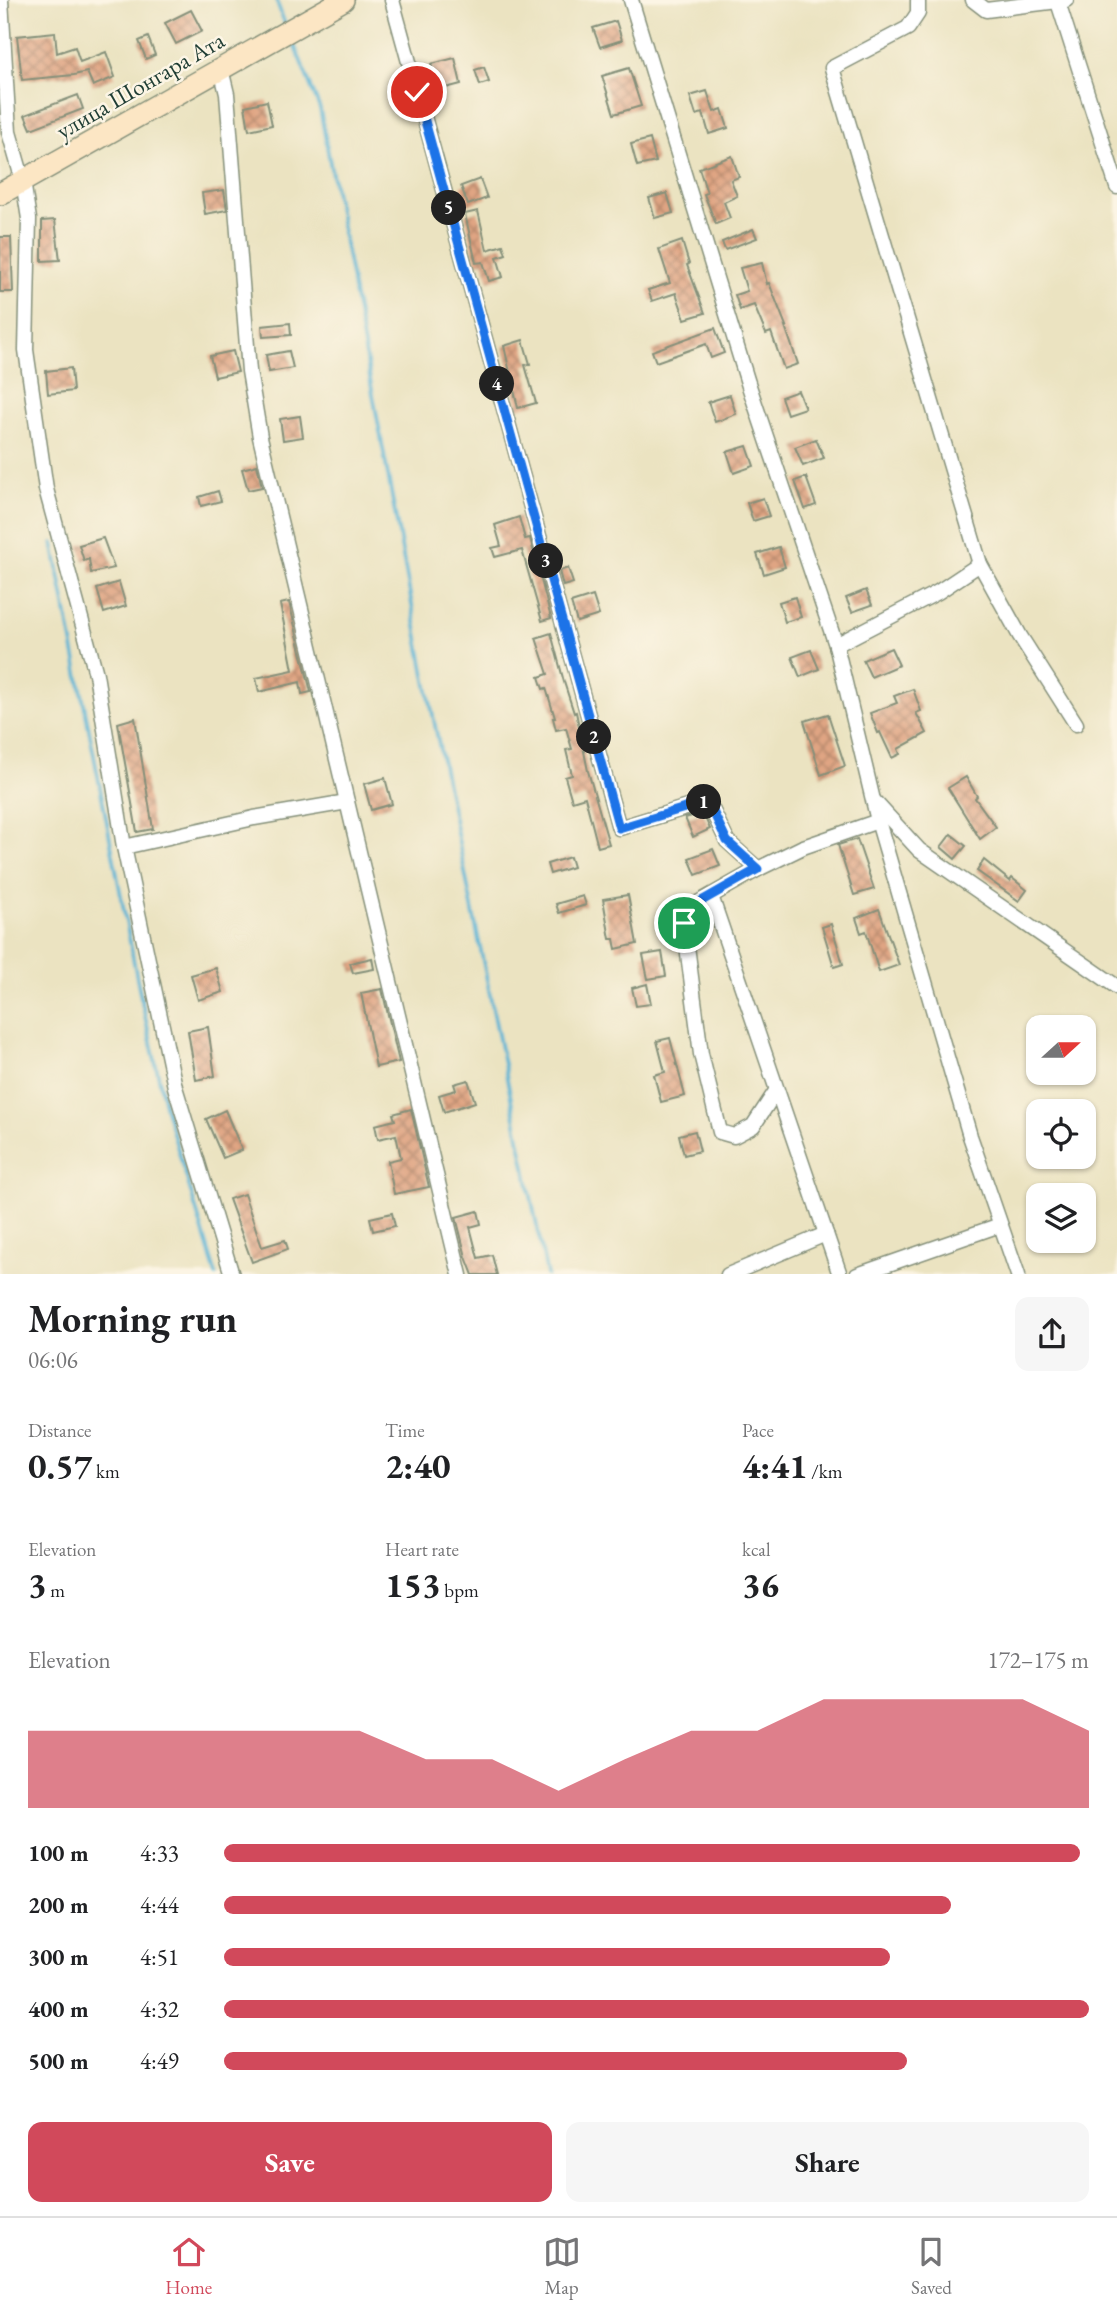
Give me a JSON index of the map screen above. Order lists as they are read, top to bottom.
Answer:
{
  "streets": {
    "main road": ["улица Шонгара Ата"]
  },
  "north": "right",
  "page": {
    "pins": [
      "5",
      "4",
      "3",
      "2",
      "1"
    ],
    "heading": ["Morning run", "06:06"],
    "stats": [
      ["Distance", "0.57 km"],
      ["Time", "2:40"],
      ["Pace", "4:41 /km"],
      ["Elevation", "3 m"],
      ["Heart rate", "153 bpm"],
      ["kcal", "36"]
    ],
    "chart": ["Elevation", "172–175 m"],
    "list": [
      {
        "name": "100 m",
        "note": "4:33"
      },
      {
        "name": "200 m",
        "note": "4:44"
      },
      {
        "name": "300 m",
        "note": "4:51"
      },
      {
        "name": "400 m",
        "note": "4:32"
      },
      {
        "name": "500 m",
        "note": "4:49"
      }
    ],
    "buttons": ["Save", "Share"],
    "tabs": ["Home", "Map", "Saved"]
  }
}
